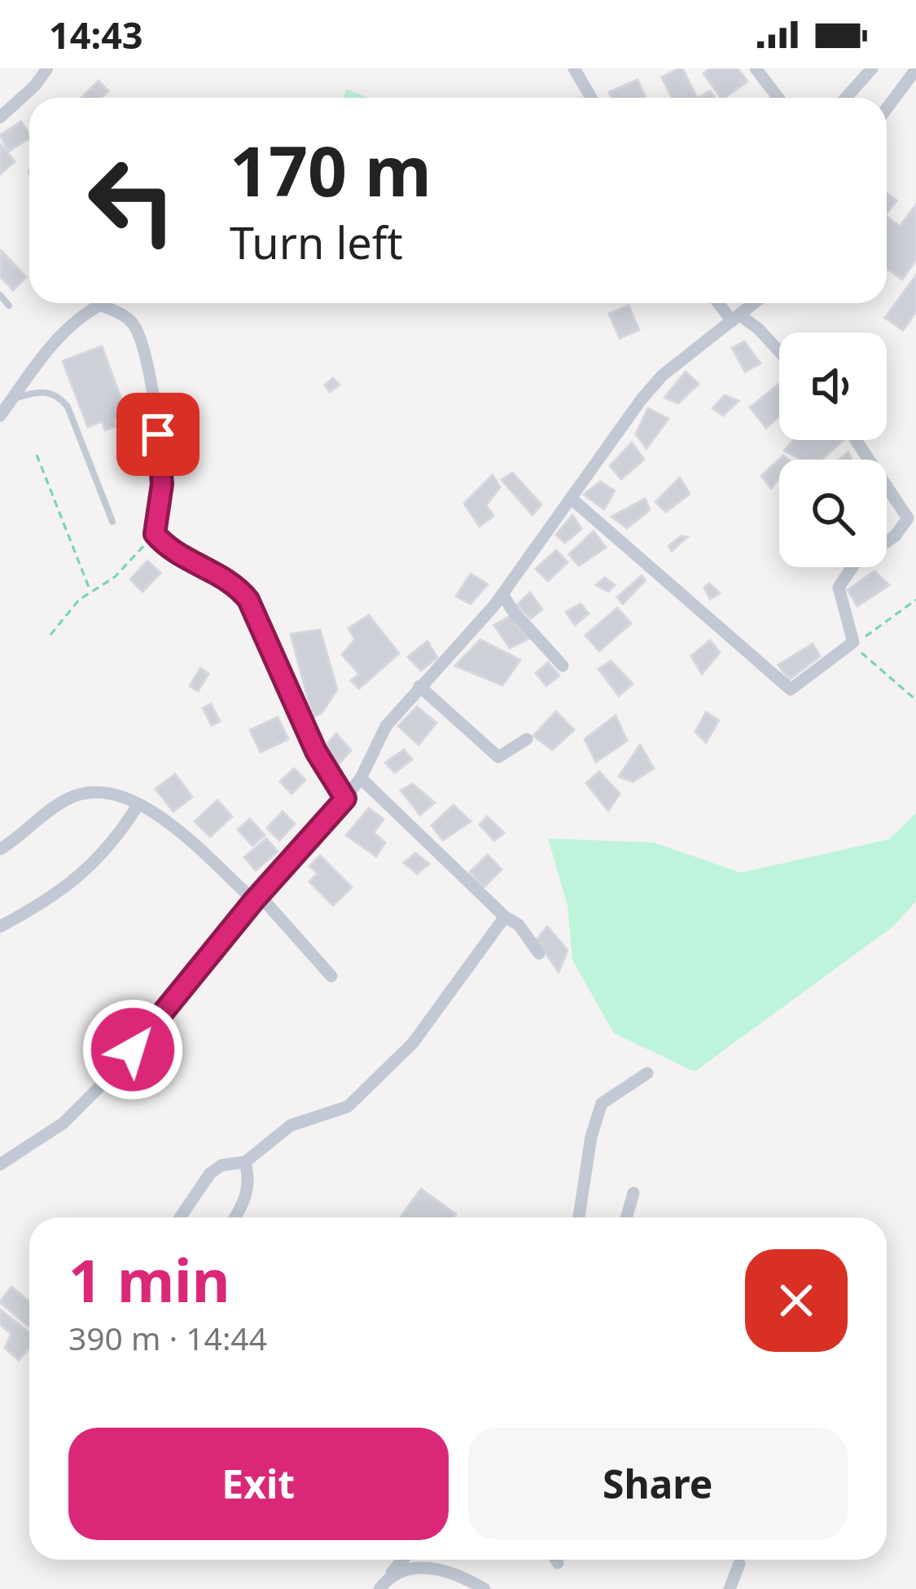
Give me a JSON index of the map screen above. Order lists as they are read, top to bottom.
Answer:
{
  "page": {
    "status": "14:43",
    "turn": ["170 m", "Turn left"],
    "heading": ["1 min", "390 m · 14:44"],
    "buttons": ["Exit", "Share"]
  }
}
